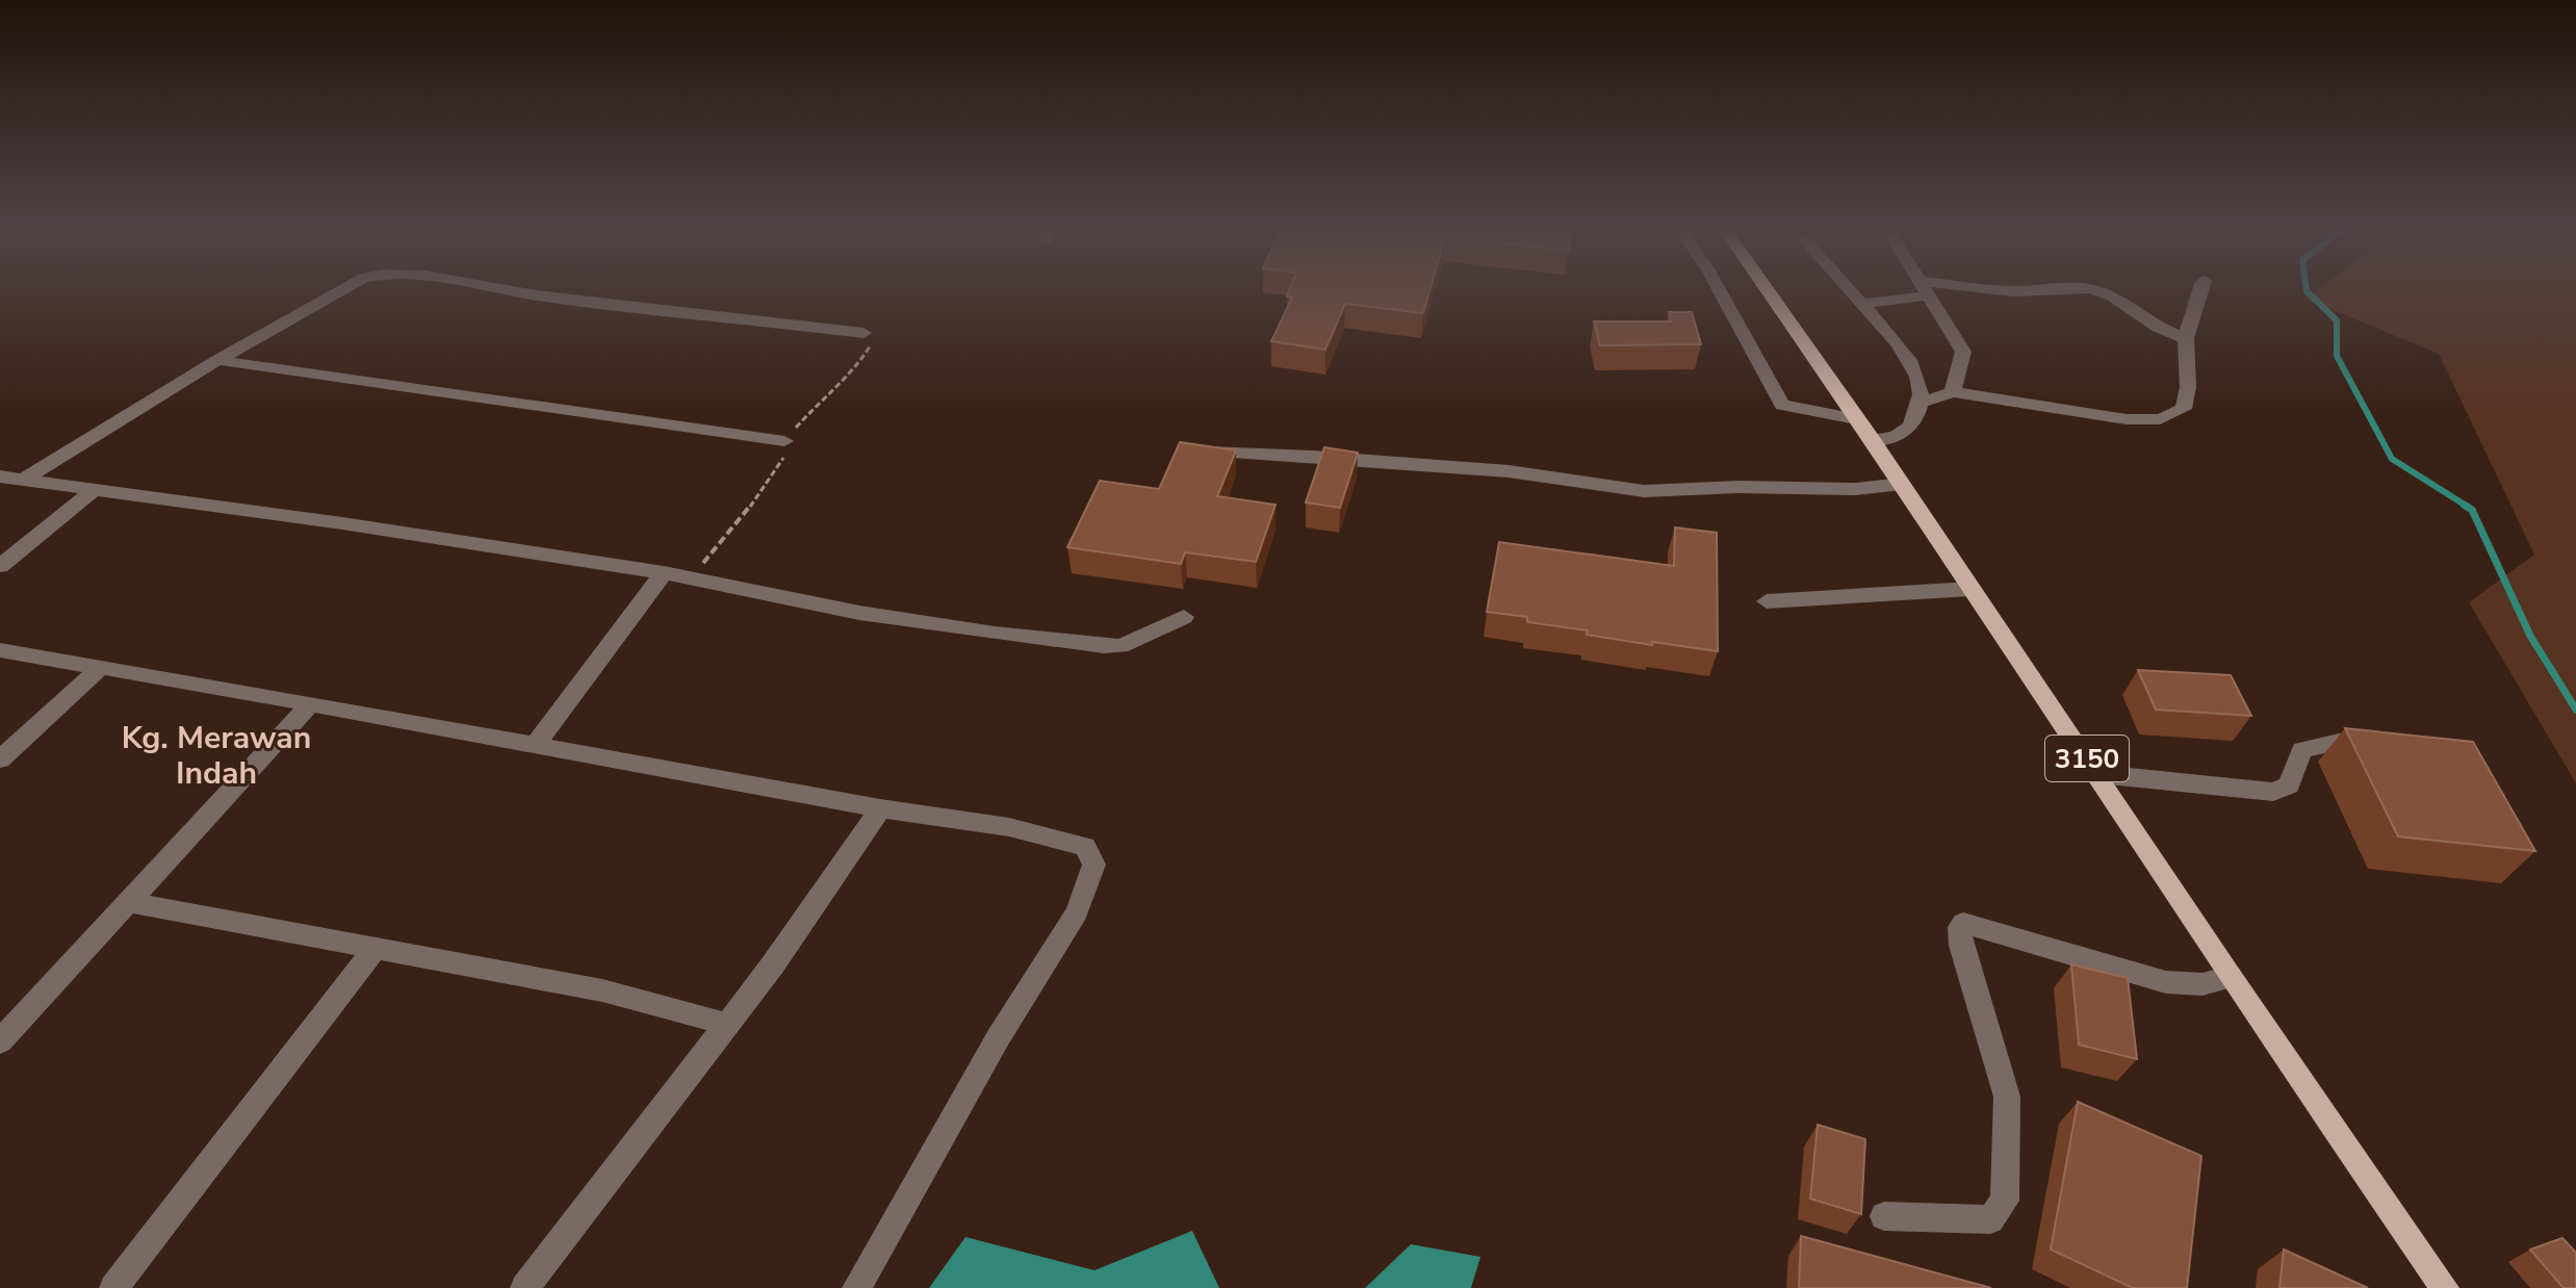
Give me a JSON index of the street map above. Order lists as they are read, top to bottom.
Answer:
{
  "streets": {
    "main road": ["3150"]
  },
  "districts": ["Kg. Merawan Indah"]
}
